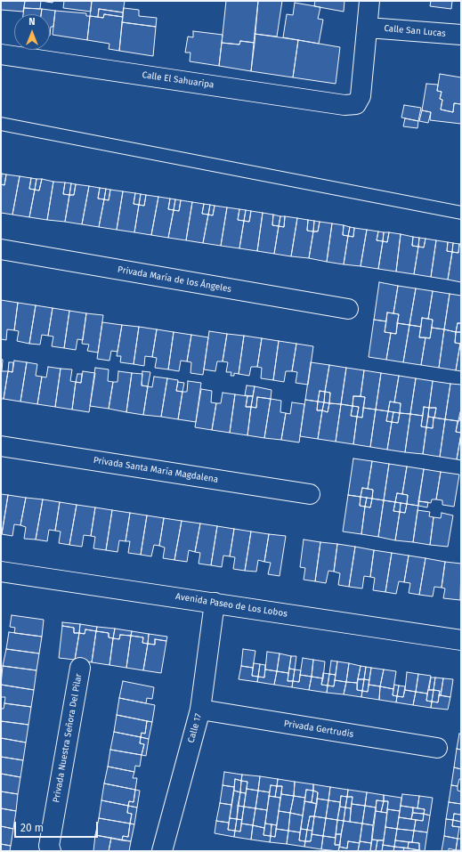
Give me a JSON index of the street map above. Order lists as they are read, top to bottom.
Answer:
{
  "streets": {
    "street": [
      "Calle San Lucas",
      "Calle El Sahuaripa",
      "Privada María de los Ángeles",
      "Privada Santa María Magdalena",
      "Avenida Paseo de Los Lobos",
      "Calle 17",
      "Privada Gertrudis",
      "Privada Nuestra Señora Del Pilar"
    ]
  },
  "crossings": [
    ["Calle San Lucas", "Calle El Sahuaripa"],
    ["Avenida Paseo de Los Lobos", "Calle 17"],
    ["Calle 17", "Privada Gertrudis"]
  ],
  "scale_bar": "20 m",
  "north": "top"
}
